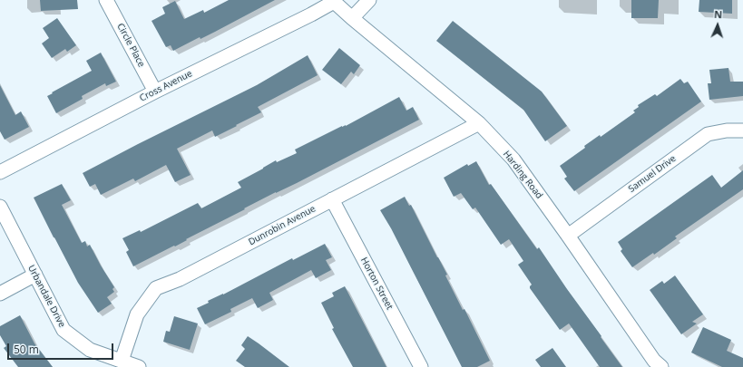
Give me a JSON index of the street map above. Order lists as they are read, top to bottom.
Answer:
{
  "streets": {
    "street": [
      "Circle Place",
      "Cross Avenue",
      "Samuel Drive",
      "Harding Road",
      "Dunrobin Avenue",
      "Horton Street",
      "Urbandale Drive"
    ]
  },
  "crossings": [
    ["Circle Place", "Cross Avenue"],
    ["Cross Avenue", "Harding Road"],
    ["Samuel Drive", "Harding Road"],
    ["Harding Road", "Dunrobin Avenue"],
    ["Dunrobin Avenue", "Horton Street"],
    ["Dunrobin Avenue", "Urbandale Drive"]
  ],
  "scale_bar": "50 m",
  "north": "top"
}
